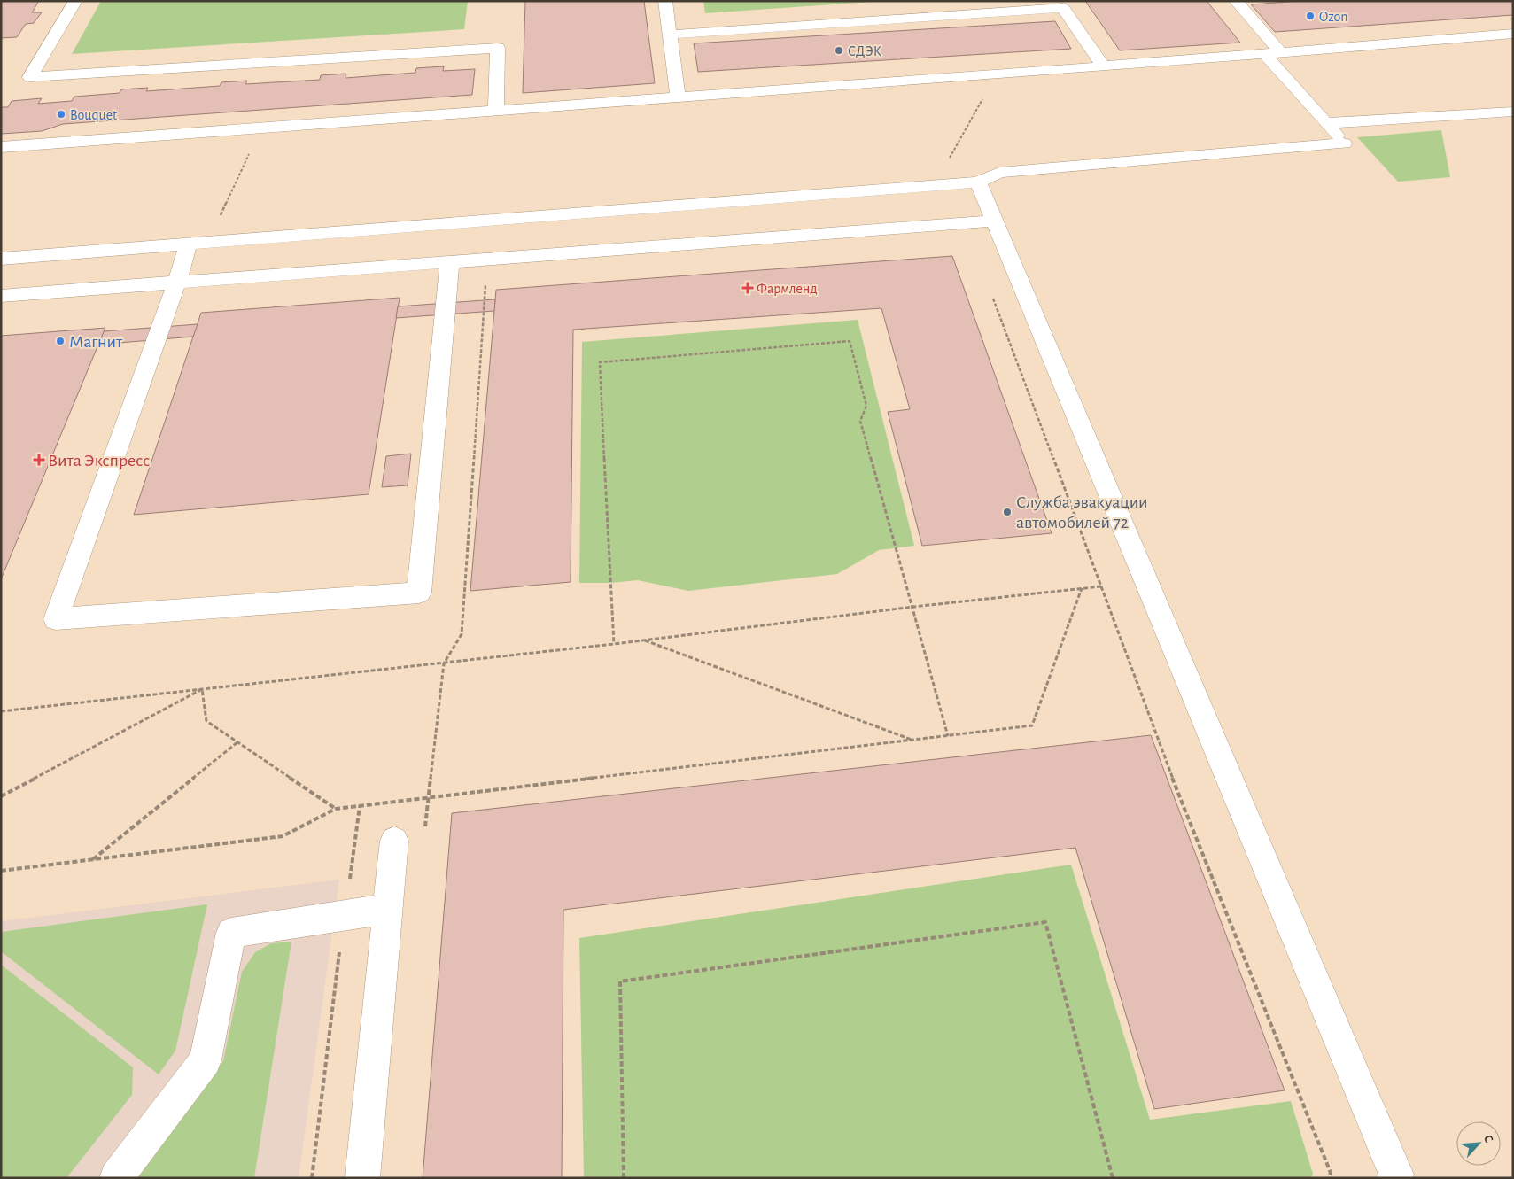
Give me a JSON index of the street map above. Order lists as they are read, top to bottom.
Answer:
{
  "places": {
    "other": [
      "Ozon",
      "СДЭК",
      "Bouquet",
      "Магнит",
      "Служба эвакуации автомобилей 72"
    ],
    "health": ["Фармленд", "Вита Экспресс"]
  },
  "north": "top right"
}
